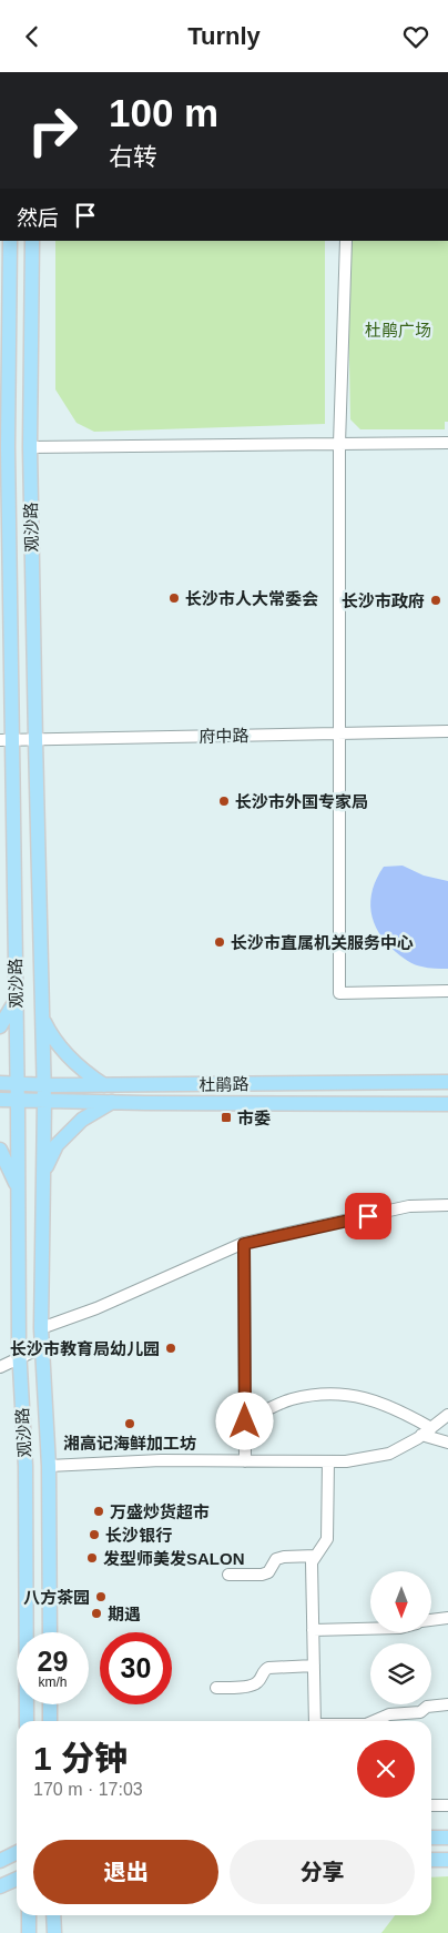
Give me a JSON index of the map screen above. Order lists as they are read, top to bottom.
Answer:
{
  "streets": {
    "main road": ["观沙路", "杜鹃路"],
    "street": ["府中路"]
  },
  "crossings": [
    ["观沙路", "府中路"],
    ["观沙路", "杜鹃路"]
  ],
  "parks": ["杜鹃广场"],
  "places": {
    "other": [
      "长沙市人大常委会",
      "长沙市政府",
      "长沙市外国专家局",
      "长沙市直属机关服务中心",
      "长沙市教育局幼儿园",
      "湘高记海鲜加工坊",
      "万盛炒货超市",
      "长沙银行",
      "发型师美发SALON",
      "八方茶园",
      "期遇"
    ],
    "transit": ["市委"]
  },
  "north": "bottom",
  "page": {
    "header": "Turnly",
    "turn": ["100 m", "右转"],
    "then": "然后",
    "speed": "29 km/h",
    "limit": "30",
    "heading": ["1 分钟", "170 m · 17:03"],
    "buttons": ["退出", "分享"]
  }
}
